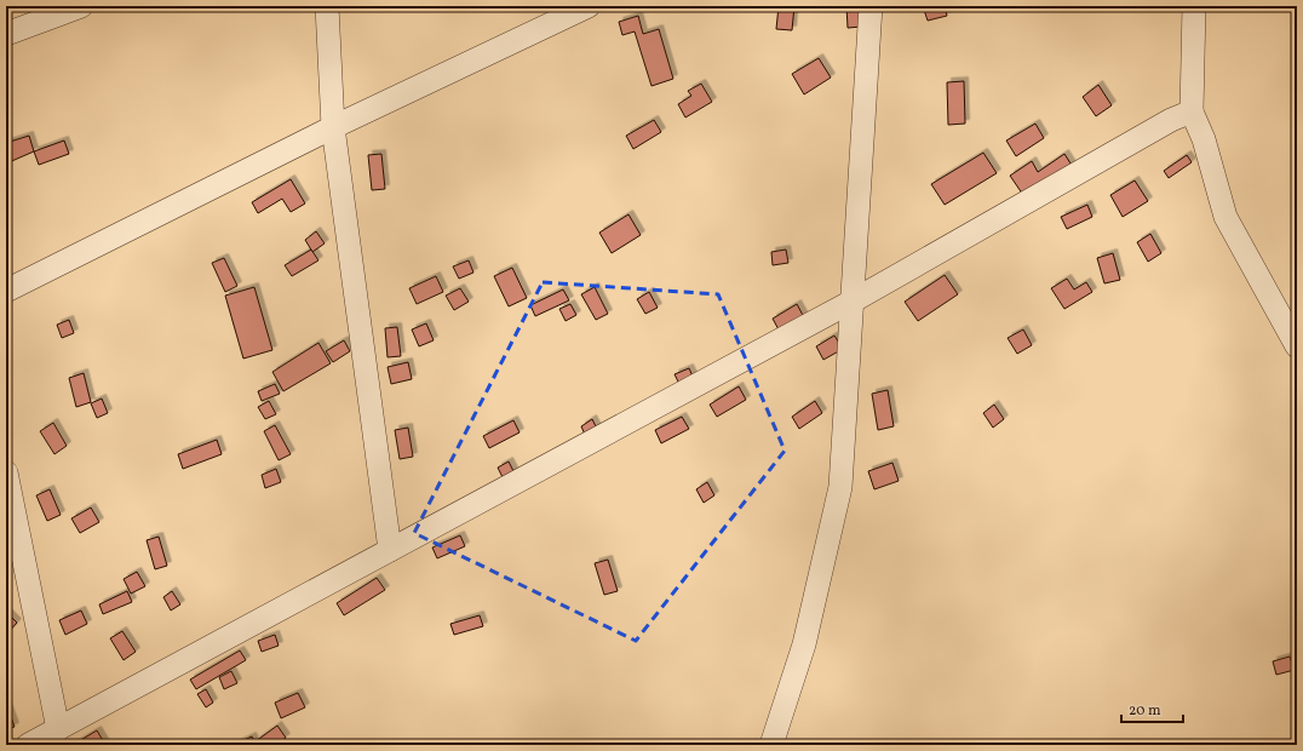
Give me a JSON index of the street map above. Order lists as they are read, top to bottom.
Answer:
{
  "scale_bar": "20 m"
}
